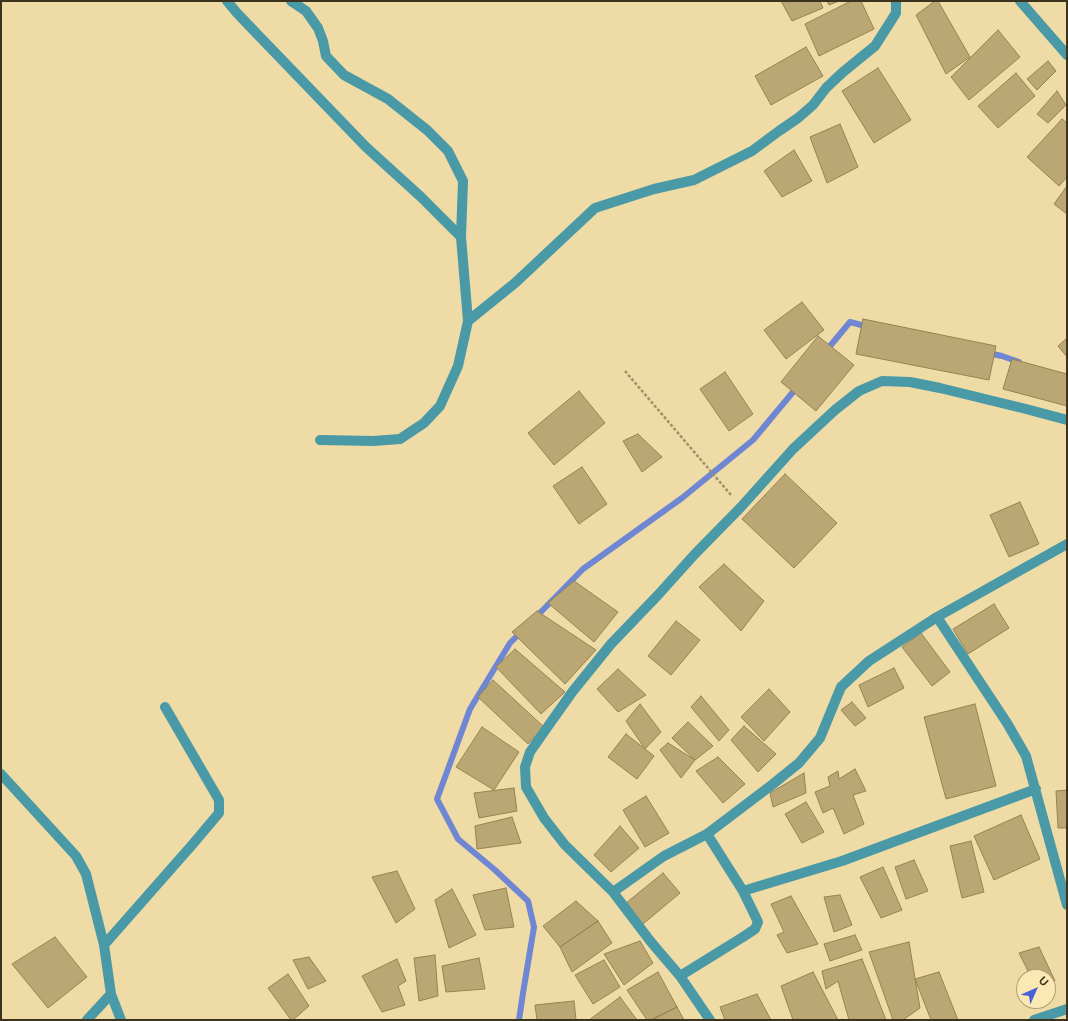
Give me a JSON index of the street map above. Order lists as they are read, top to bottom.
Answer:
{
  "north": "top right"
}
